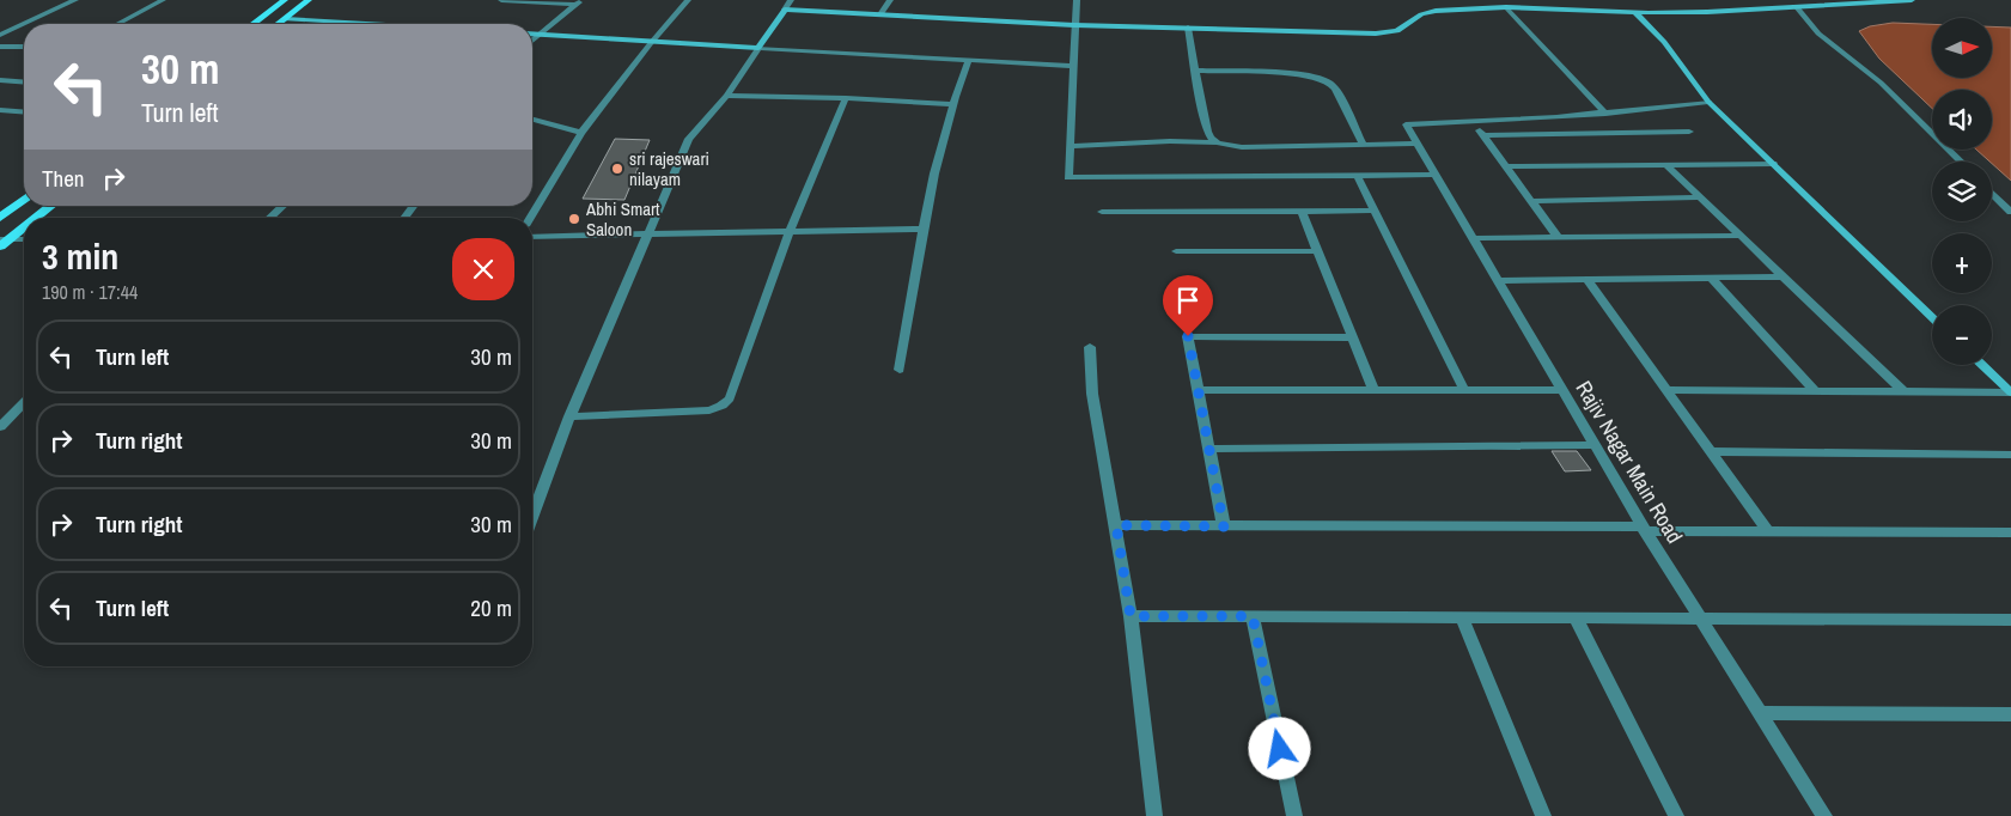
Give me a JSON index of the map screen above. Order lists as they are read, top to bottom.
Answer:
{
  "streets": {
    "street": ["Rajiv Nagar Main Road"]
  },
  "places": ["sri rajeswari nilayam", "Abhi Smart Saloon"],
  "north": "right",
  "page": {
    "map_buttons": ["+", "−"],
    "turn": ["30 m", "Turn left"],
    "then": "Then",
    "heading": ["3 min", "190 m · 17:44"],
    "list": [
      {
        "name": "Turn left",
        "value": "30 m"
      },
      {
        "name": "Turn right",
        "value": "30 m"
      },
      {
        "name": "Turn right",
        "value": "30 m"
      },
      {
        "name": "Turn left",
        "value": "20 m"
      }
    ]
  }
}
